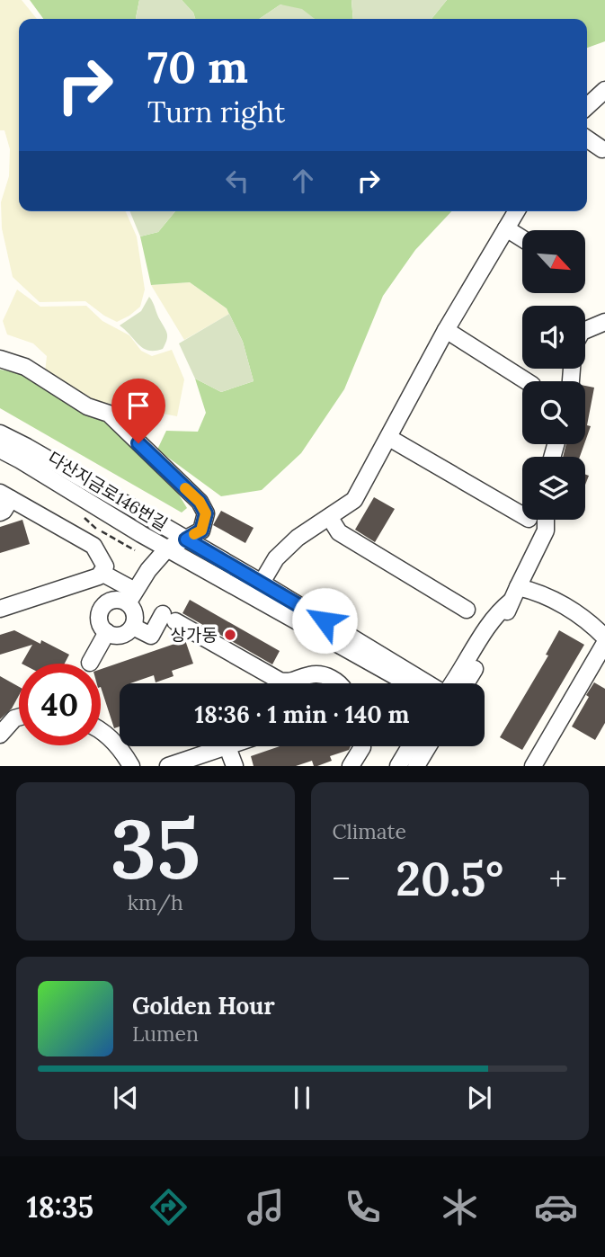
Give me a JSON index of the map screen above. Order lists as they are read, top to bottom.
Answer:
{
  "streets": {
    "street": ["다산지금로146번길"]
  },
  "places": ["상가동"],
  "north": "bottom right",
  "page": {
    "turn": ["70 m", "Turn right"],
    "limit": "40",
    "trip": "18:36 · 1 min · 140 m",
    "tile": [
      ["35", "km/h"],
      "Climate"
    ],
    "heat": ["−", "20.5°", "+"],
    "song": ["Golden Hour", "Lumen"],
    "tabs": "18:35"
  }
}
